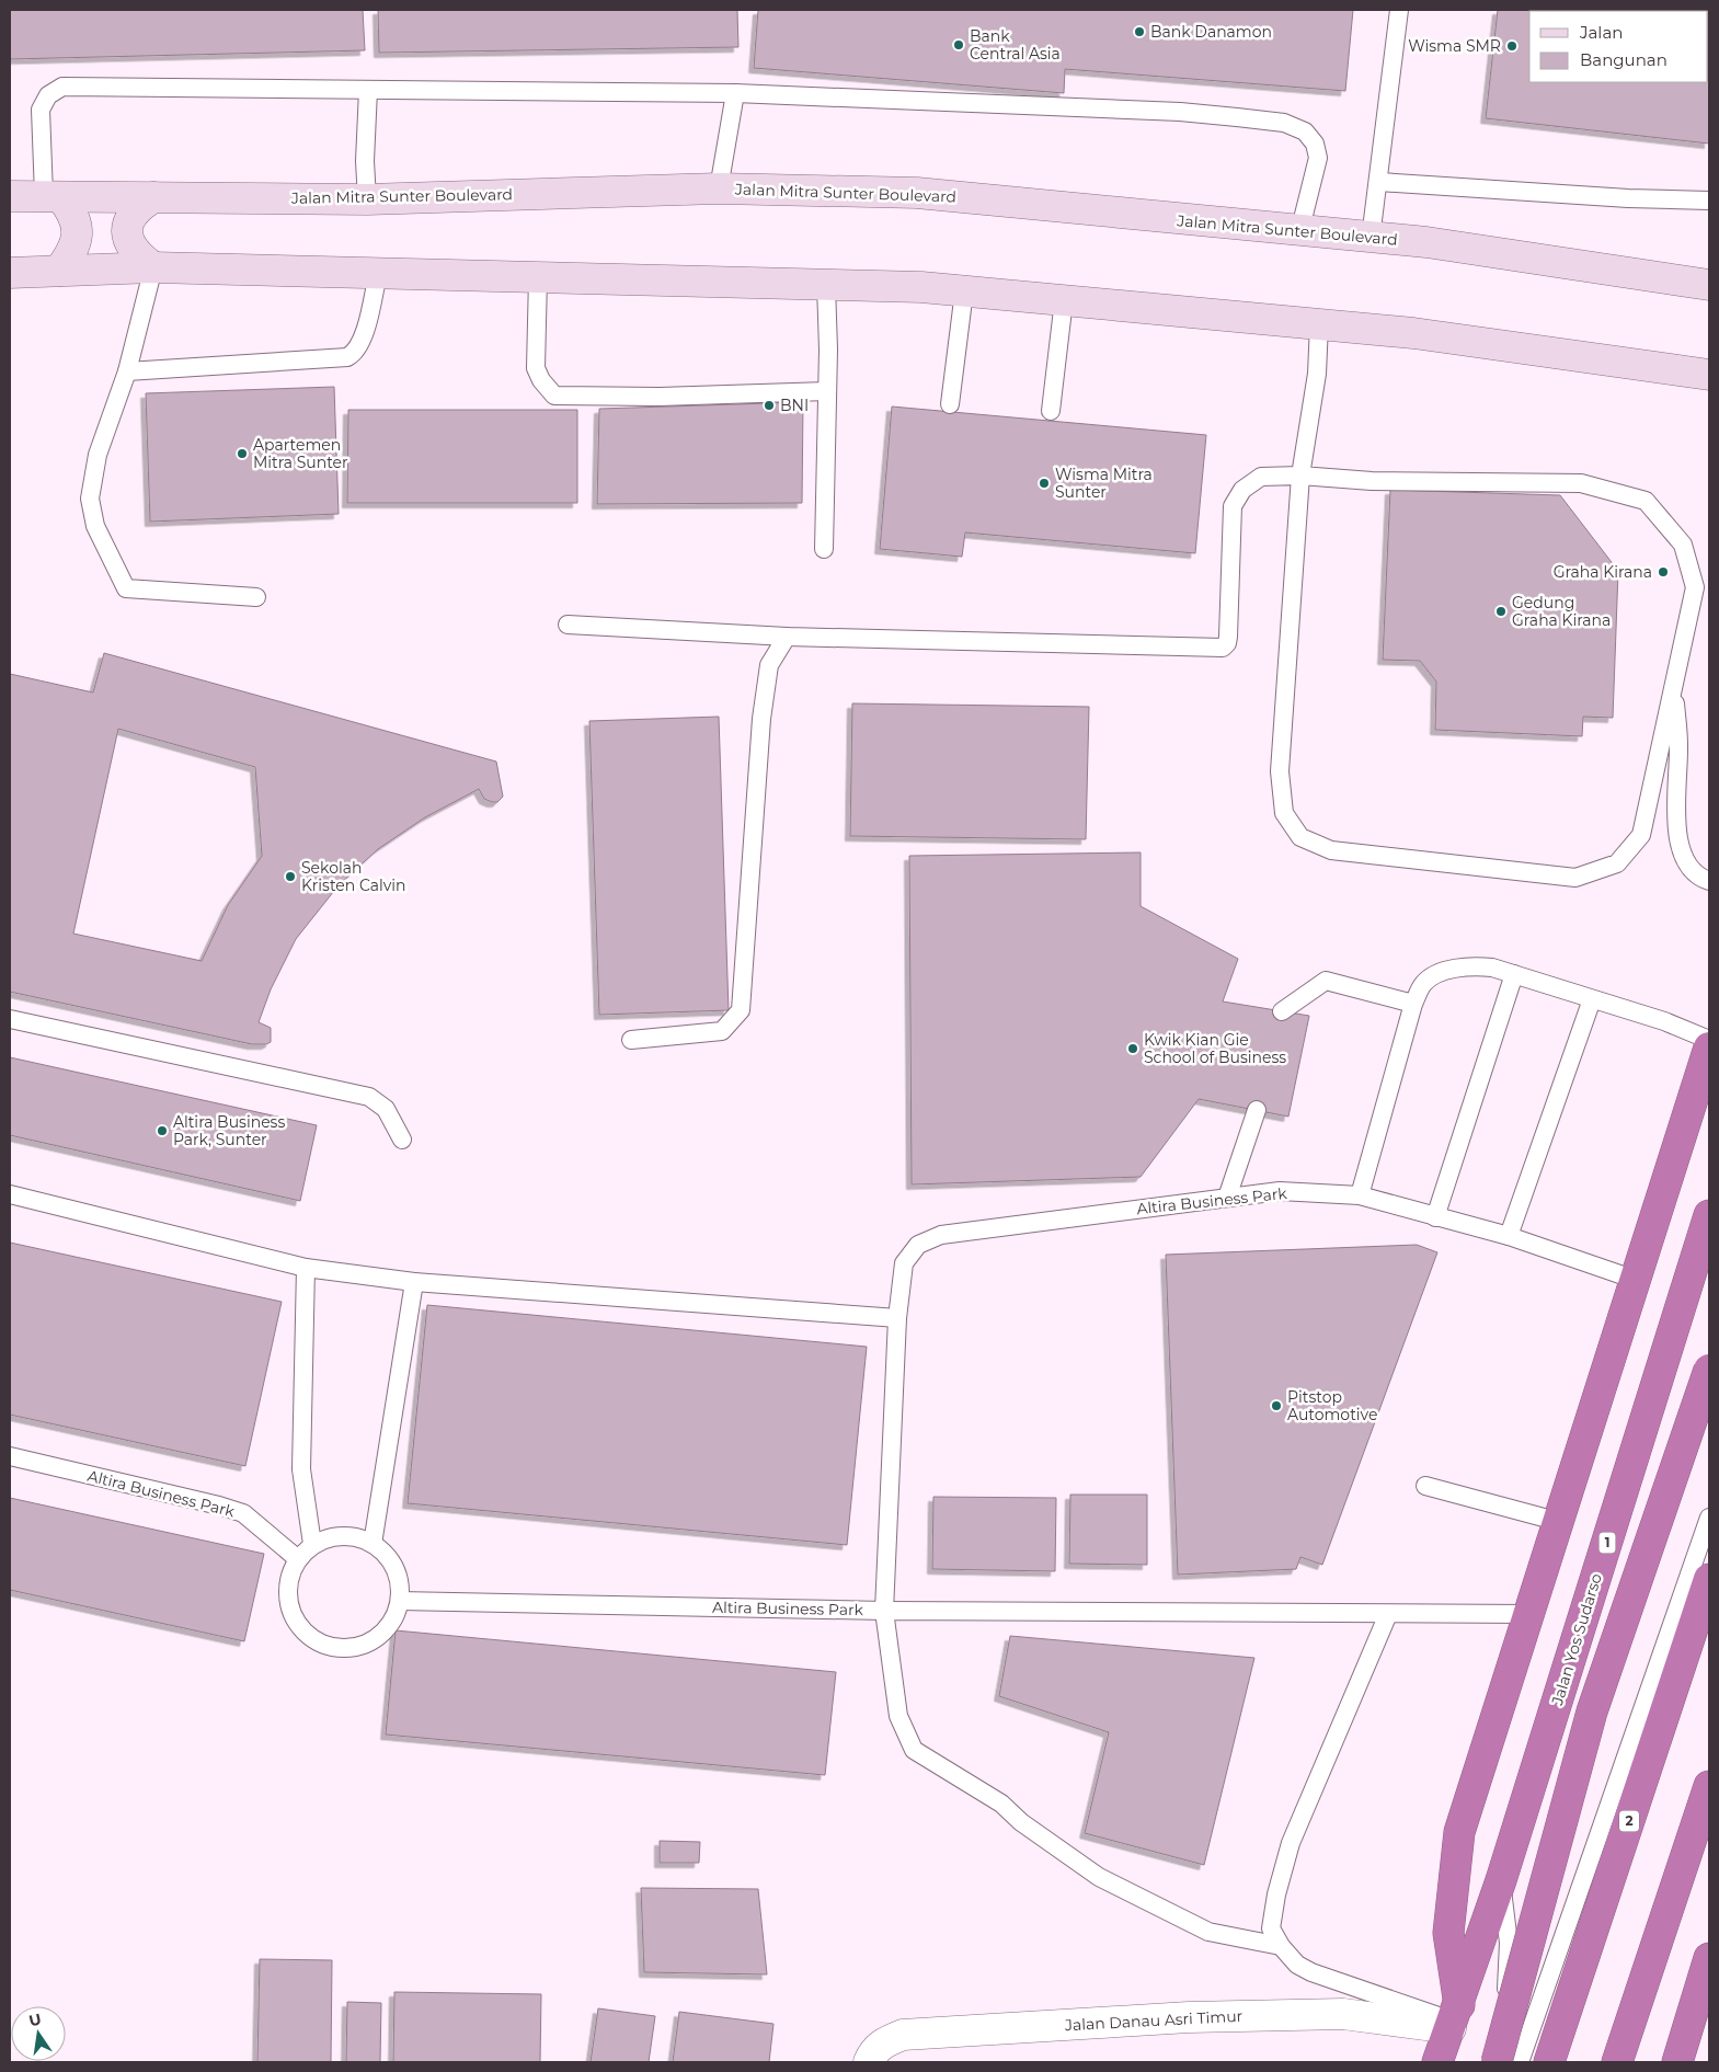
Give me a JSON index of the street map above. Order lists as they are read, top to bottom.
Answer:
{
  "streets": {
    "highway": ["1", "Jalan Yos Sudarso", "2"],
    "main road": ["Jalan Mitra Sunter Boulevard"],
    "street": ["Jalan Danau Asri Timur"],
    "lane": ["Altira Business Park"]
  },
  "crossings": [
    ["Jalan Yos Sudarso", "Jalan Danau Asri Timur"]
  ],
  "places": [
    "Bank Danamon",
    "Bank Central Asia",
    "Wisma SMR",
    "BNI",
    "Apartemen Mitra Sunter",
    "Wisma Mitra Sunter",
    "Graha Kirana",
    "Gedung Graha Kirana",
    "Sekolah Kristen Calvin",
    "Kwik Kian Gie School of Business",
    "Altira Business Park, Sunter",
    "Pitstop Automotive"
  ],
  "legend": ["Jalan", "Bangunan"],
  "north": "top"
}
